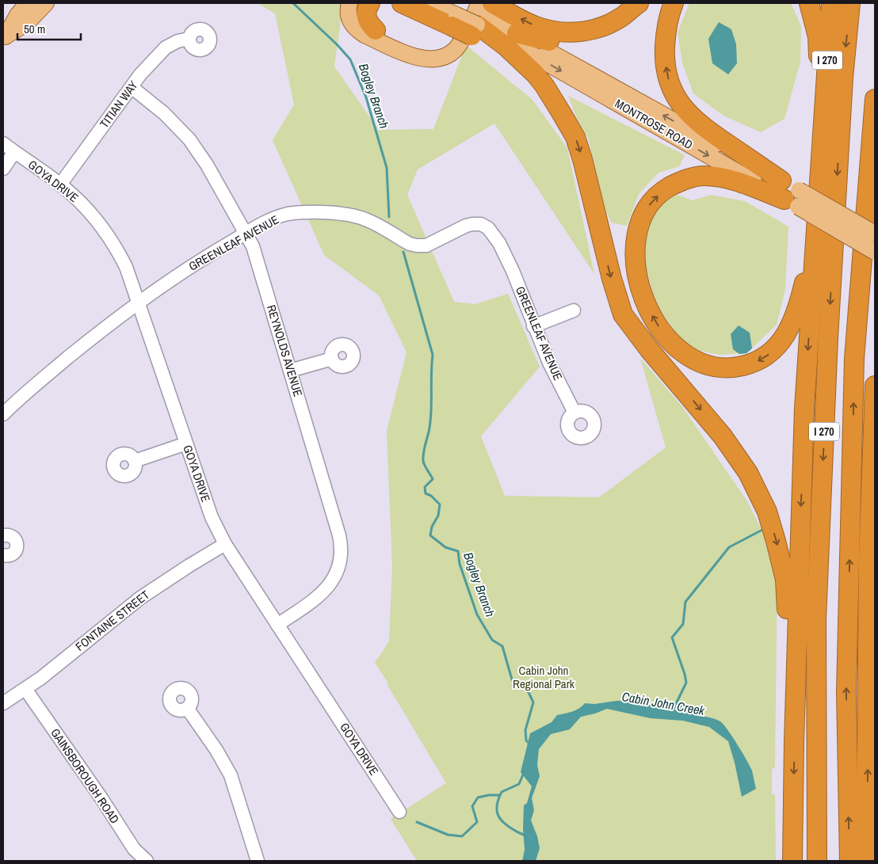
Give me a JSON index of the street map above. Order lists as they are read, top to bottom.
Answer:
{
  "streets": {
    "highway": ["I 270"],
    "main road": ["MONTROSE ROAD"],
    "street": [
      "TITIAN WAY",
      "GOYA DRIVE",
      "GREENLEAF AVENUE",
      "REYNOLDS AVENUE",
      "FONTAINE STREET",
      "GAINSBOROUGH ROAD"
    ]
  },
  "crossings": [
    ["TITIAN WAY", "GOYA DRIVE"],
    ["TITIAN WAY", "REYNOLDS AVENUE"],
    ["GOYA DRIVE", "GREENLEAF AVENUE"],
    ["GOYA DRIVE", "REYNOLDS AVENUE"],
    ["GOYA DRIVE", "FONTAINE STREET"],
    ["GREENLEAF AVENUE", "REYNOLDS AVENUE"],
    ["FONTAINE STREET", "GAINSBOROUGH ROAD"]
  ],
  "water": ["Bogley Branch", "Cabin John Creek"],
  "parks": ["Cabin John Regional Park"],
  "scale_bar": "50 m"
}
